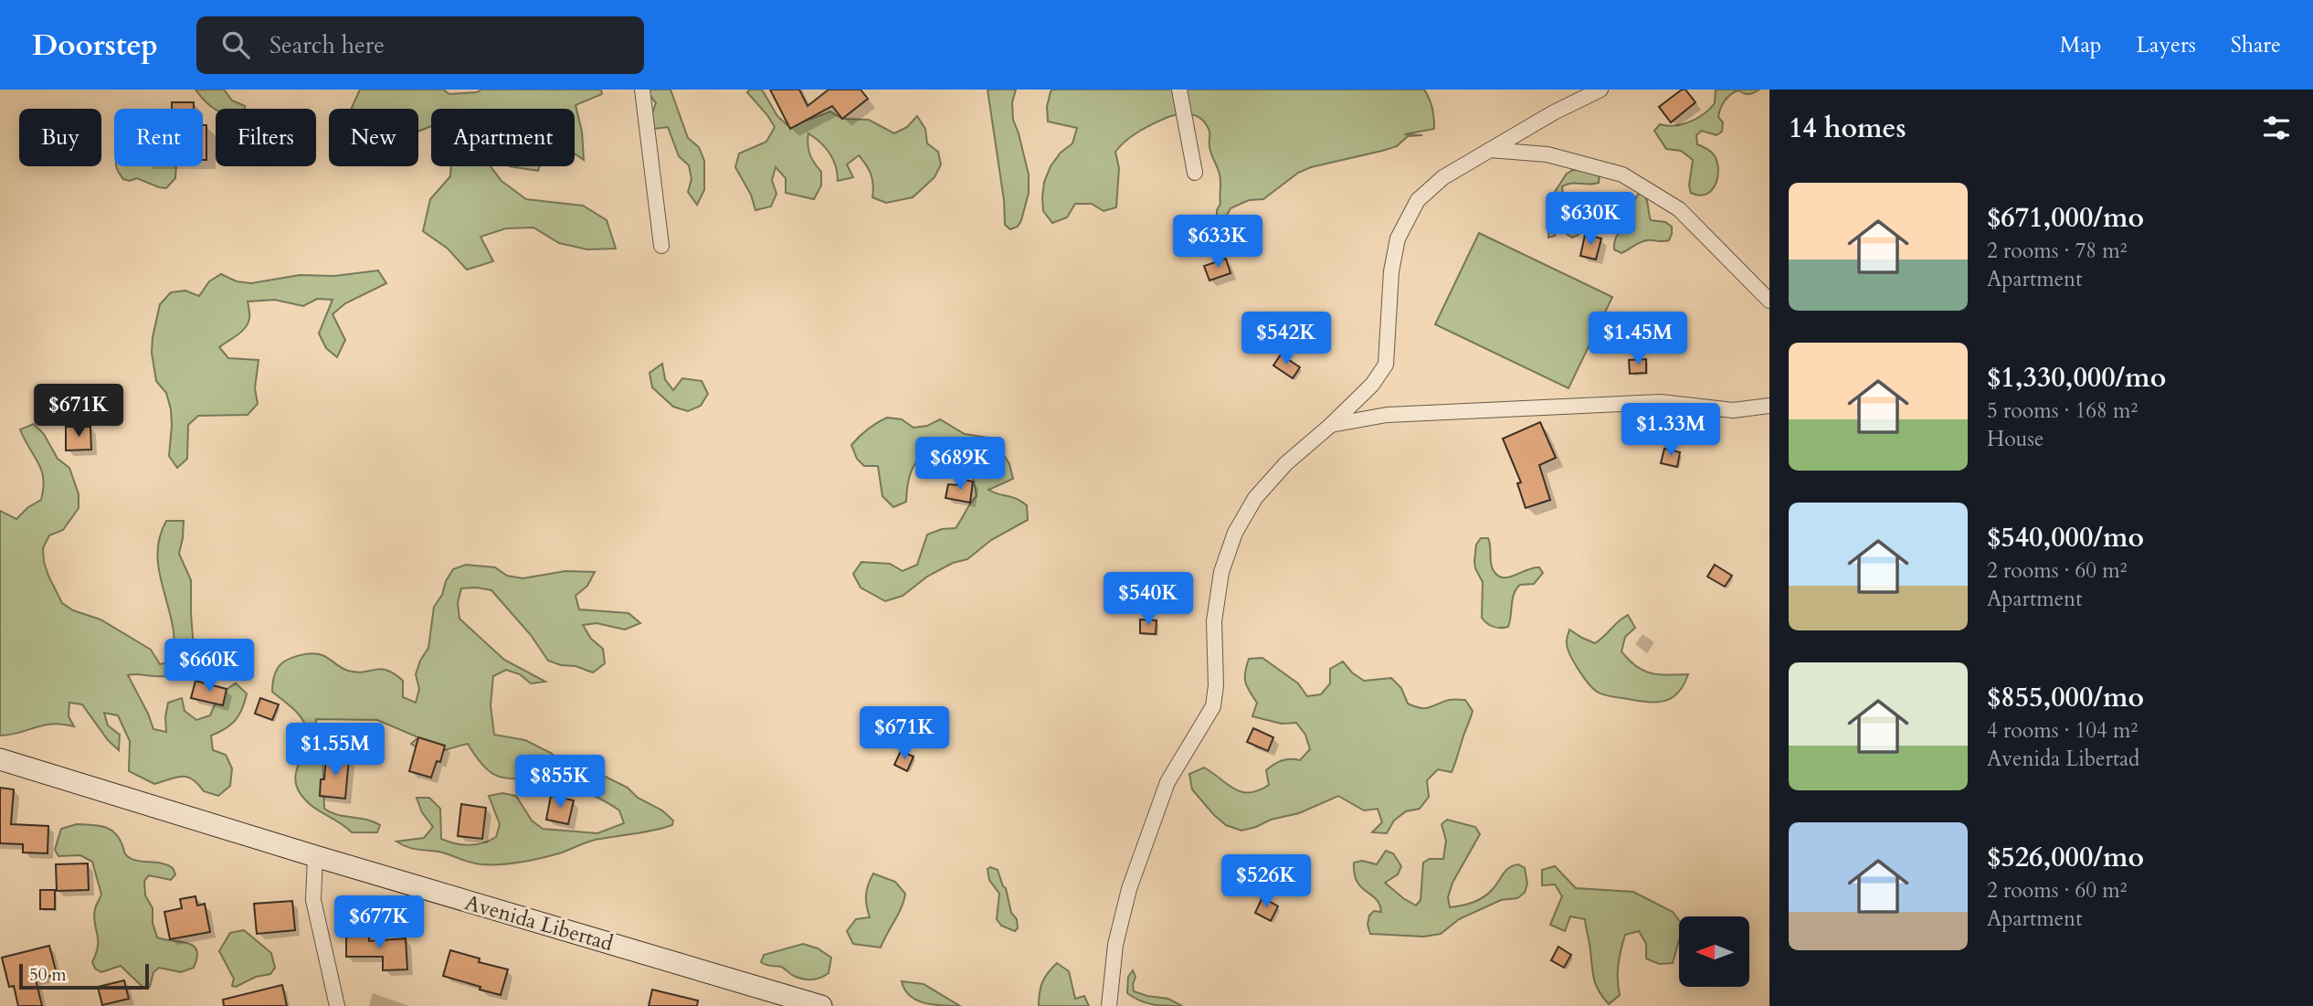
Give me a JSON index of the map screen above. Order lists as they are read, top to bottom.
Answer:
{
  "streets": {
    "main road": ["Avenida Libertad"]
  },
  "scale_bar": "50 m",
  "north": "left",
  "page": {
    "header": "Doorstep",
    "search": "Search here",
    "nav": ["Map", "Layers", "Share"],
    "heading": "14 homes",
    "chip": [
      "Buy",
      "Rent",
      "Filters",
      "New",
      "Apartment"
    ],
    "list": [
      {
        "name": "$671,000/mo",
        "note": "2 rooms · 78 m² · Apartment"
      },
      {
        "name": "$1,330,000/mo",
        "note": "5 rooms · 168 m² · House"
      },
      {
        "name": "$540,000/mo",
        "note": "2 rooms · 60 m² · Apartment"
      },
      {
        "name": "$855,000/mo",
        "note": "4 rooms · 104 m² · Avenida Libertad"
      },
      {
        "name": "$526,000/mo",
        "note": "2 rooms · 60 m² · Apartment"
      }
    ],
    "price": [
      "$630K",
      "$633K",
      "$542K",
      "$1.45M",
      "$671K",
      "$1.33M",
      "$689K",
      "$540K",
      "$660K",
      "$671K",
      "$1.55M",
      "$855K",
      "$526K",
      "$677K"
    ],
    "scale": "50 m"
  }
}
